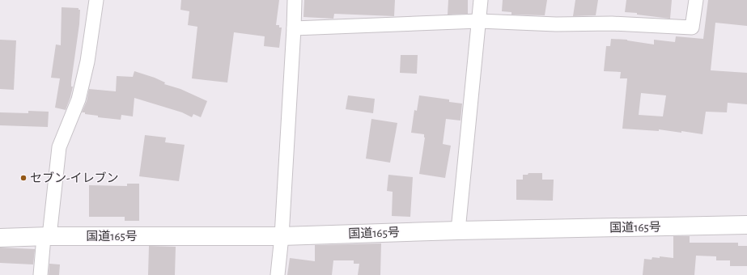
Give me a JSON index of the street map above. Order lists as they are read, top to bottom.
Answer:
{
  "streets": {
    "highway": ["国道165号"]
  },
  "places": ["セブン-イレブン"]
}
